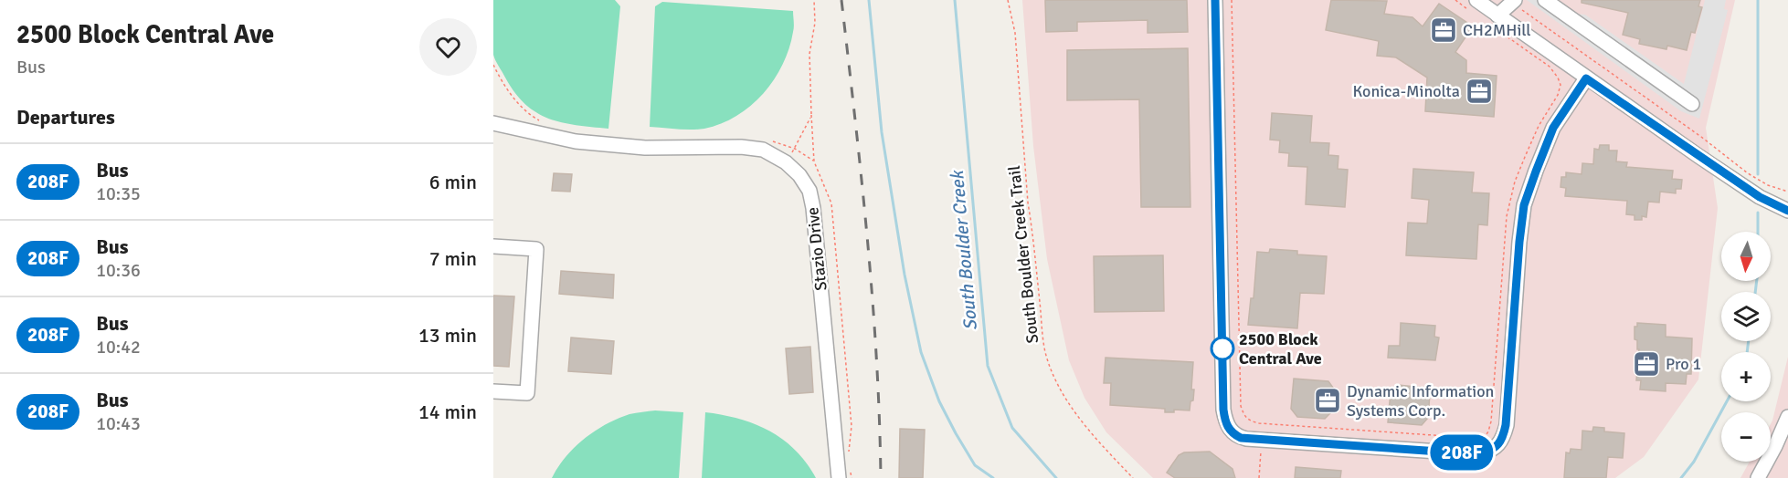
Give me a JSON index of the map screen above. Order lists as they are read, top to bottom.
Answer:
{
  "streets": {
    "street": ["Stazio Drive"],
    "path": ["South Boulder Creek Trail"]
  },
  "water": ["South Boulder Creek"],
  "places": {
    "office": [
      "CH2MHill",
      "Konica-Minolta",
      "Pro 1",
      "Dynamic Information Systems Corp."
    ],
    "other": ["2500 Block Central Ave"]
  },
  "lines": ["bus line 208F"],
  "north": "bottom",
  "page": {
    "heading": [
      ["2500 Block Central Ave", "Bus"],
      "Departures"
    ],
    "on_map": "208F",
    "list": [
      {
        "mark": "208F",
        "name": "Bus",
        "note": "10:35",
        "value": "6 min"
      },
      {
        "mark": "208F",
        "name": "Bus",
        "note": "10:36",
        "value": "7 min"
      },
      {
        "mark": "208F",
        "name": "Bus",
        "note": "10:42",
        "value": "13 min"
      },
      {
        "mark": "208F",
        "name": "Bus",
        "note": "10:43",
        "value": "14 min"
      }
    ],
    "map_buttons": ["+", "−"]
  }
}
